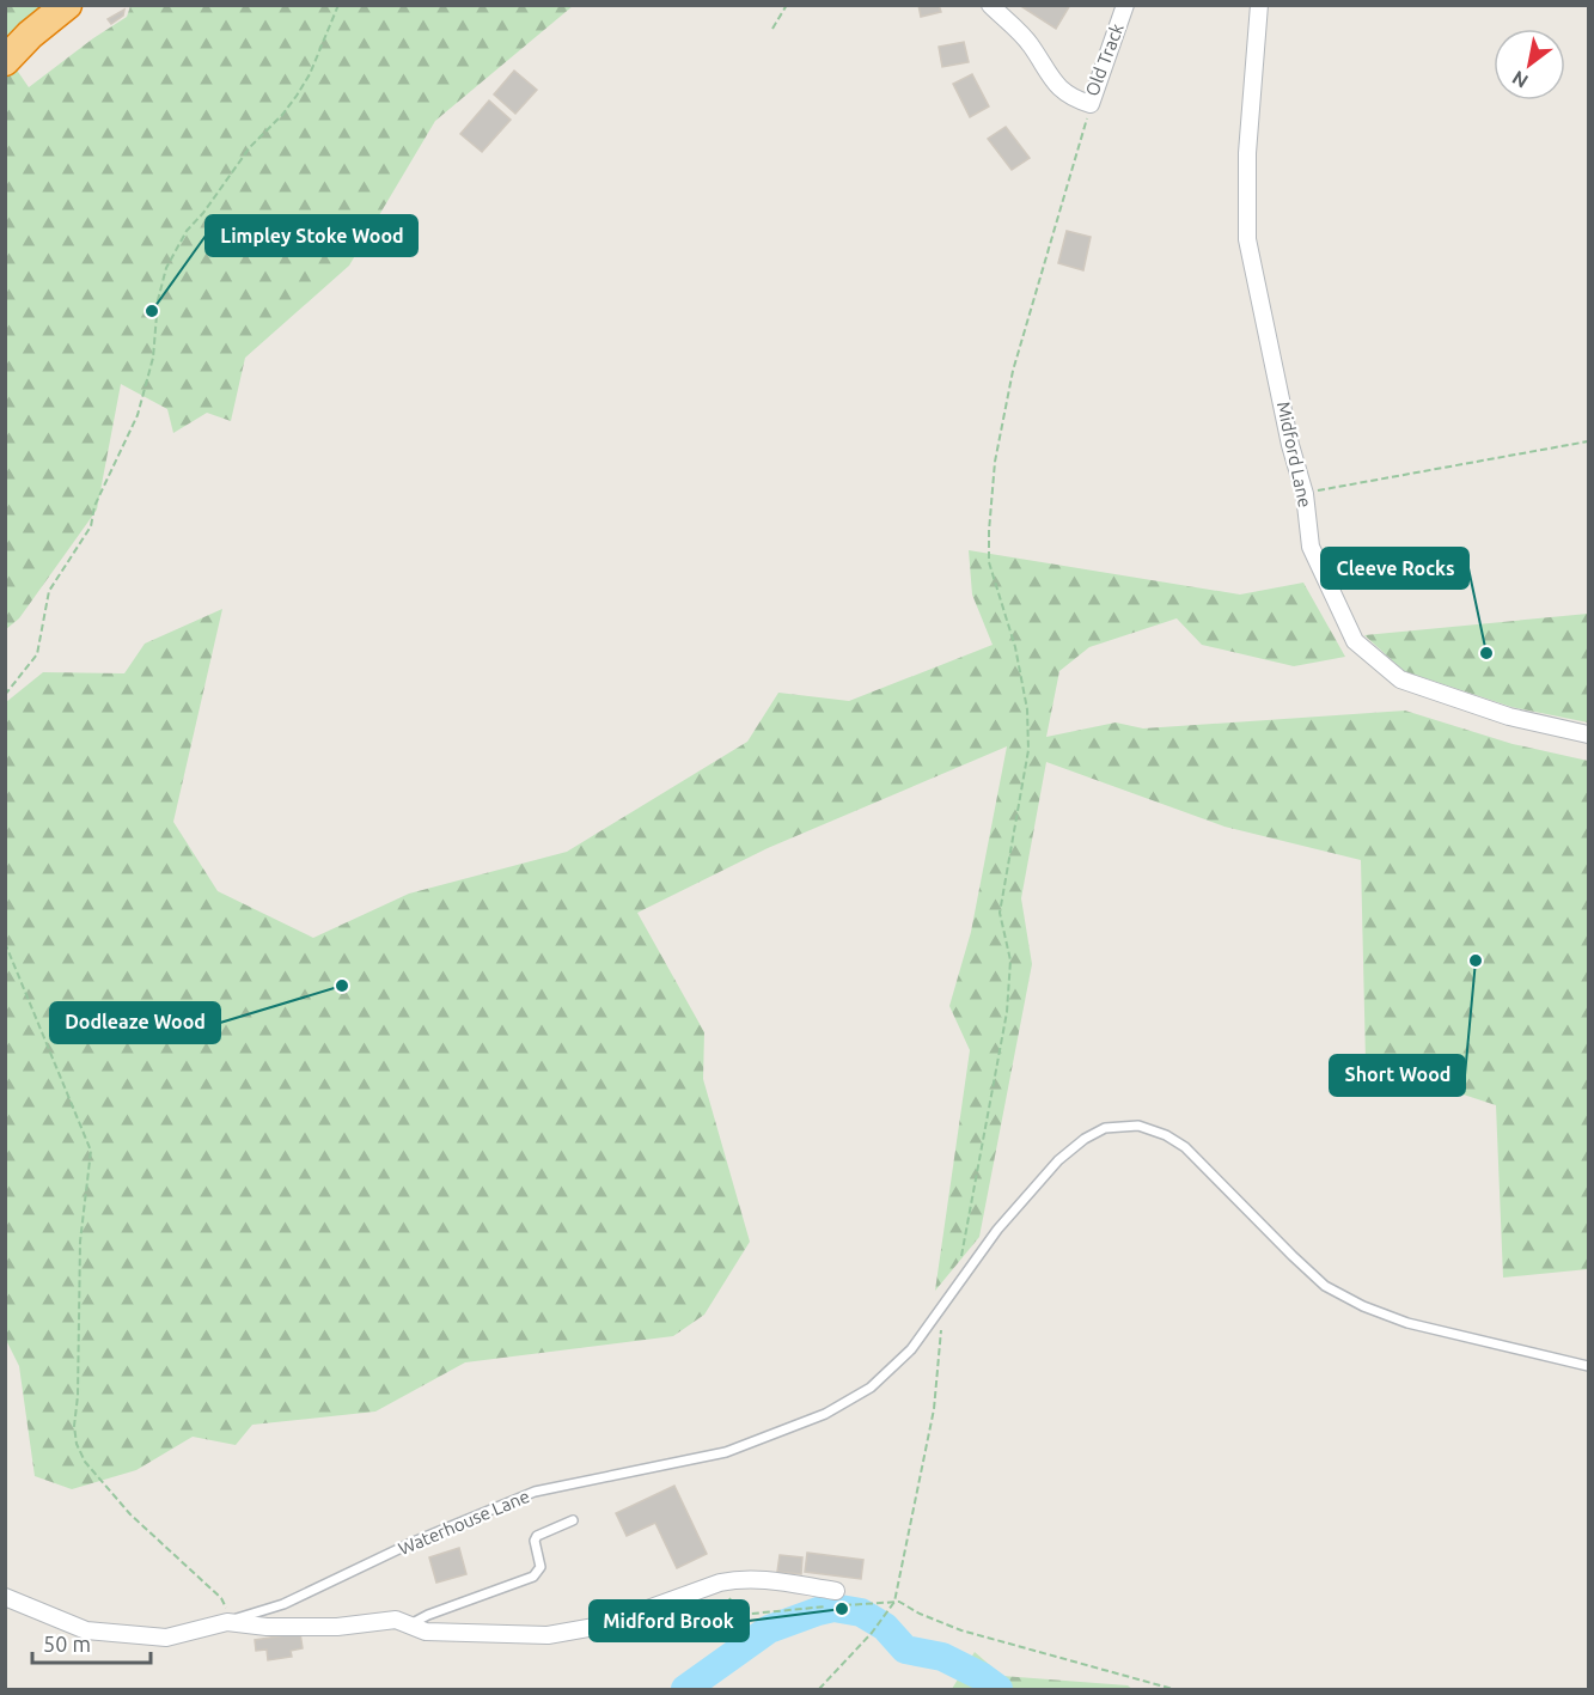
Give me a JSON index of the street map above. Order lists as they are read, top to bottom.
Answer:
{
  "streets": {
    "street": ["Old Track", "Midford Lane", "Waterhouse Lane"]
  },
  "places": [
    "Limpley Stoke Wood",
    "Cleeve Rocks",
    "Short Wood",
    "Dodleaze Wood",
    "Midford Brook"
  ],
  "scale_bar": "50 m",
  "north": "bottom left"
}
